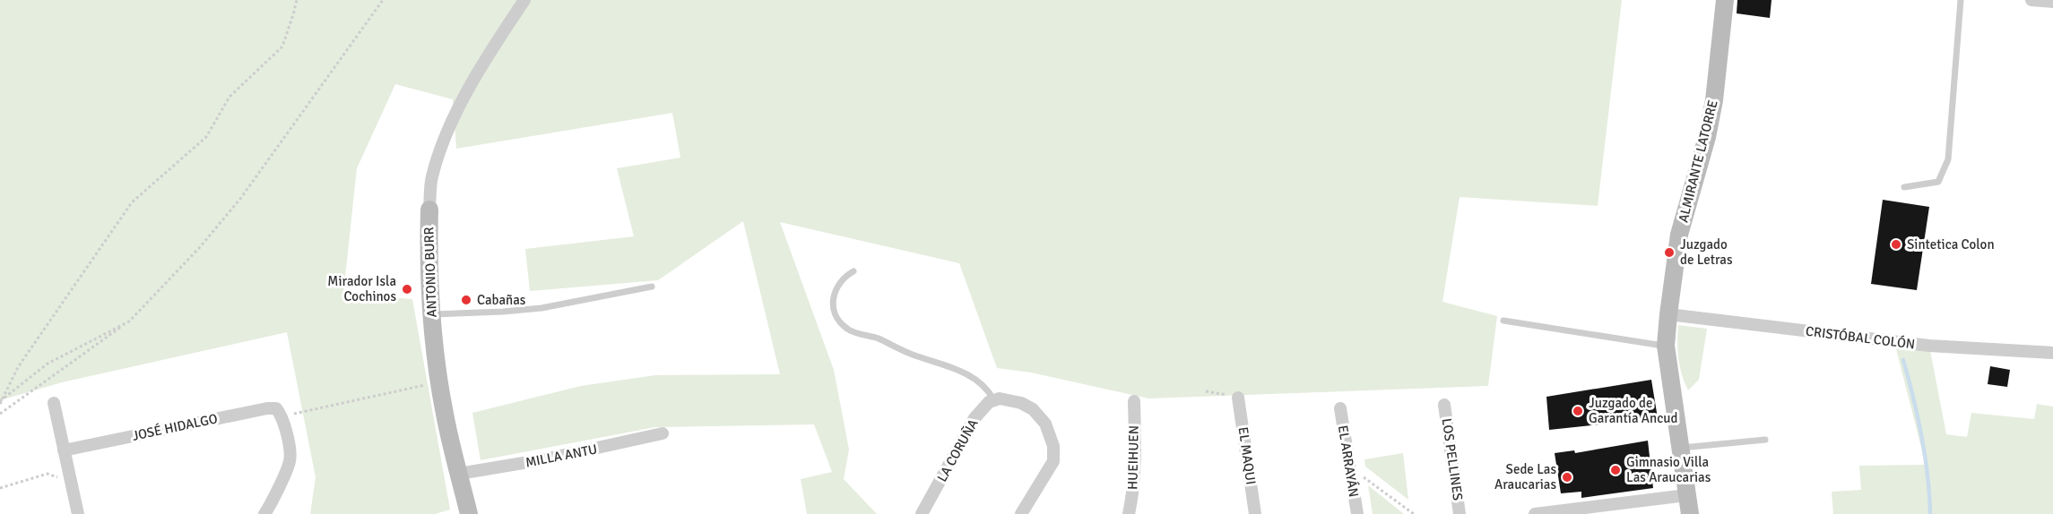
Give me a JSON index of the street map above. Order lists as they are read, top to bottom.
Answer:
{
  "streets": {
    "main road": ["ALMIRANTE LATORRE", "ANTONIO BURR"],
    "street": [
      "CRISTÓBAL COLÓN",
      "JOSÉ HIDALGO",
      "LA CORUÑA",
      "MILLA ANTU",
      "EL MAQUI",
      "HUEIHUEN",
      "LOS PELLINES",
      "EL ARRAYÁN"
    ]
  },
  "crossings": [
    ["ALMIRANTE LATORRE", "CRISTÓBAL COLÓN"],
    ["ANTONIO BURR", "MILLA ANTU"]
  ],
  "places": [
    "Sintetica Colon",
    "Juzgado de Letras",
    "Mirador Isla Cochinos",
    "Cabañas",
    "Juzgado de Garantía Ancud",
    "Gimnasio Villa Las Araucarias",
    "Sede Las Araucarias"
  ]
}
